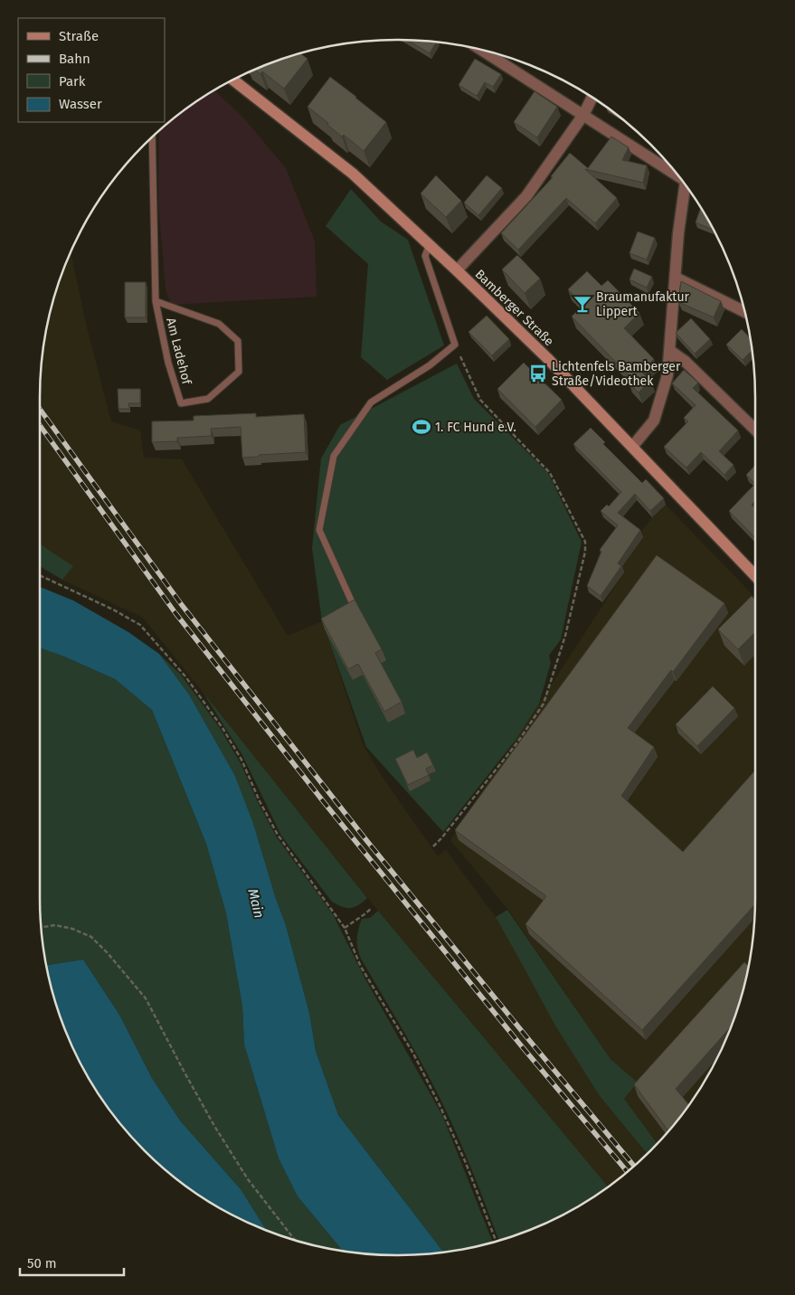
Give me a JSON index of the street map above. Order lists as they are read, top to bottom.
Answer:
{
  "streets": {
    "street": ["Bamberger Straße"],
    "lane": ["Am Ladehof"]
  },
  "water": ["Main"],
  "places": {
    "bar": ["Braumanufaktur Lippert"],
    "bus stop": ["Lichtenfels Bamberger Straße/Videothek"],
    "sports": ["1. FC Hund e.V."]
  },
  "legend": [
    "Straße",
    "Bahn",
    "Park",
    "Wasser"
  ],
  "scale_bar": "50 m"
}
